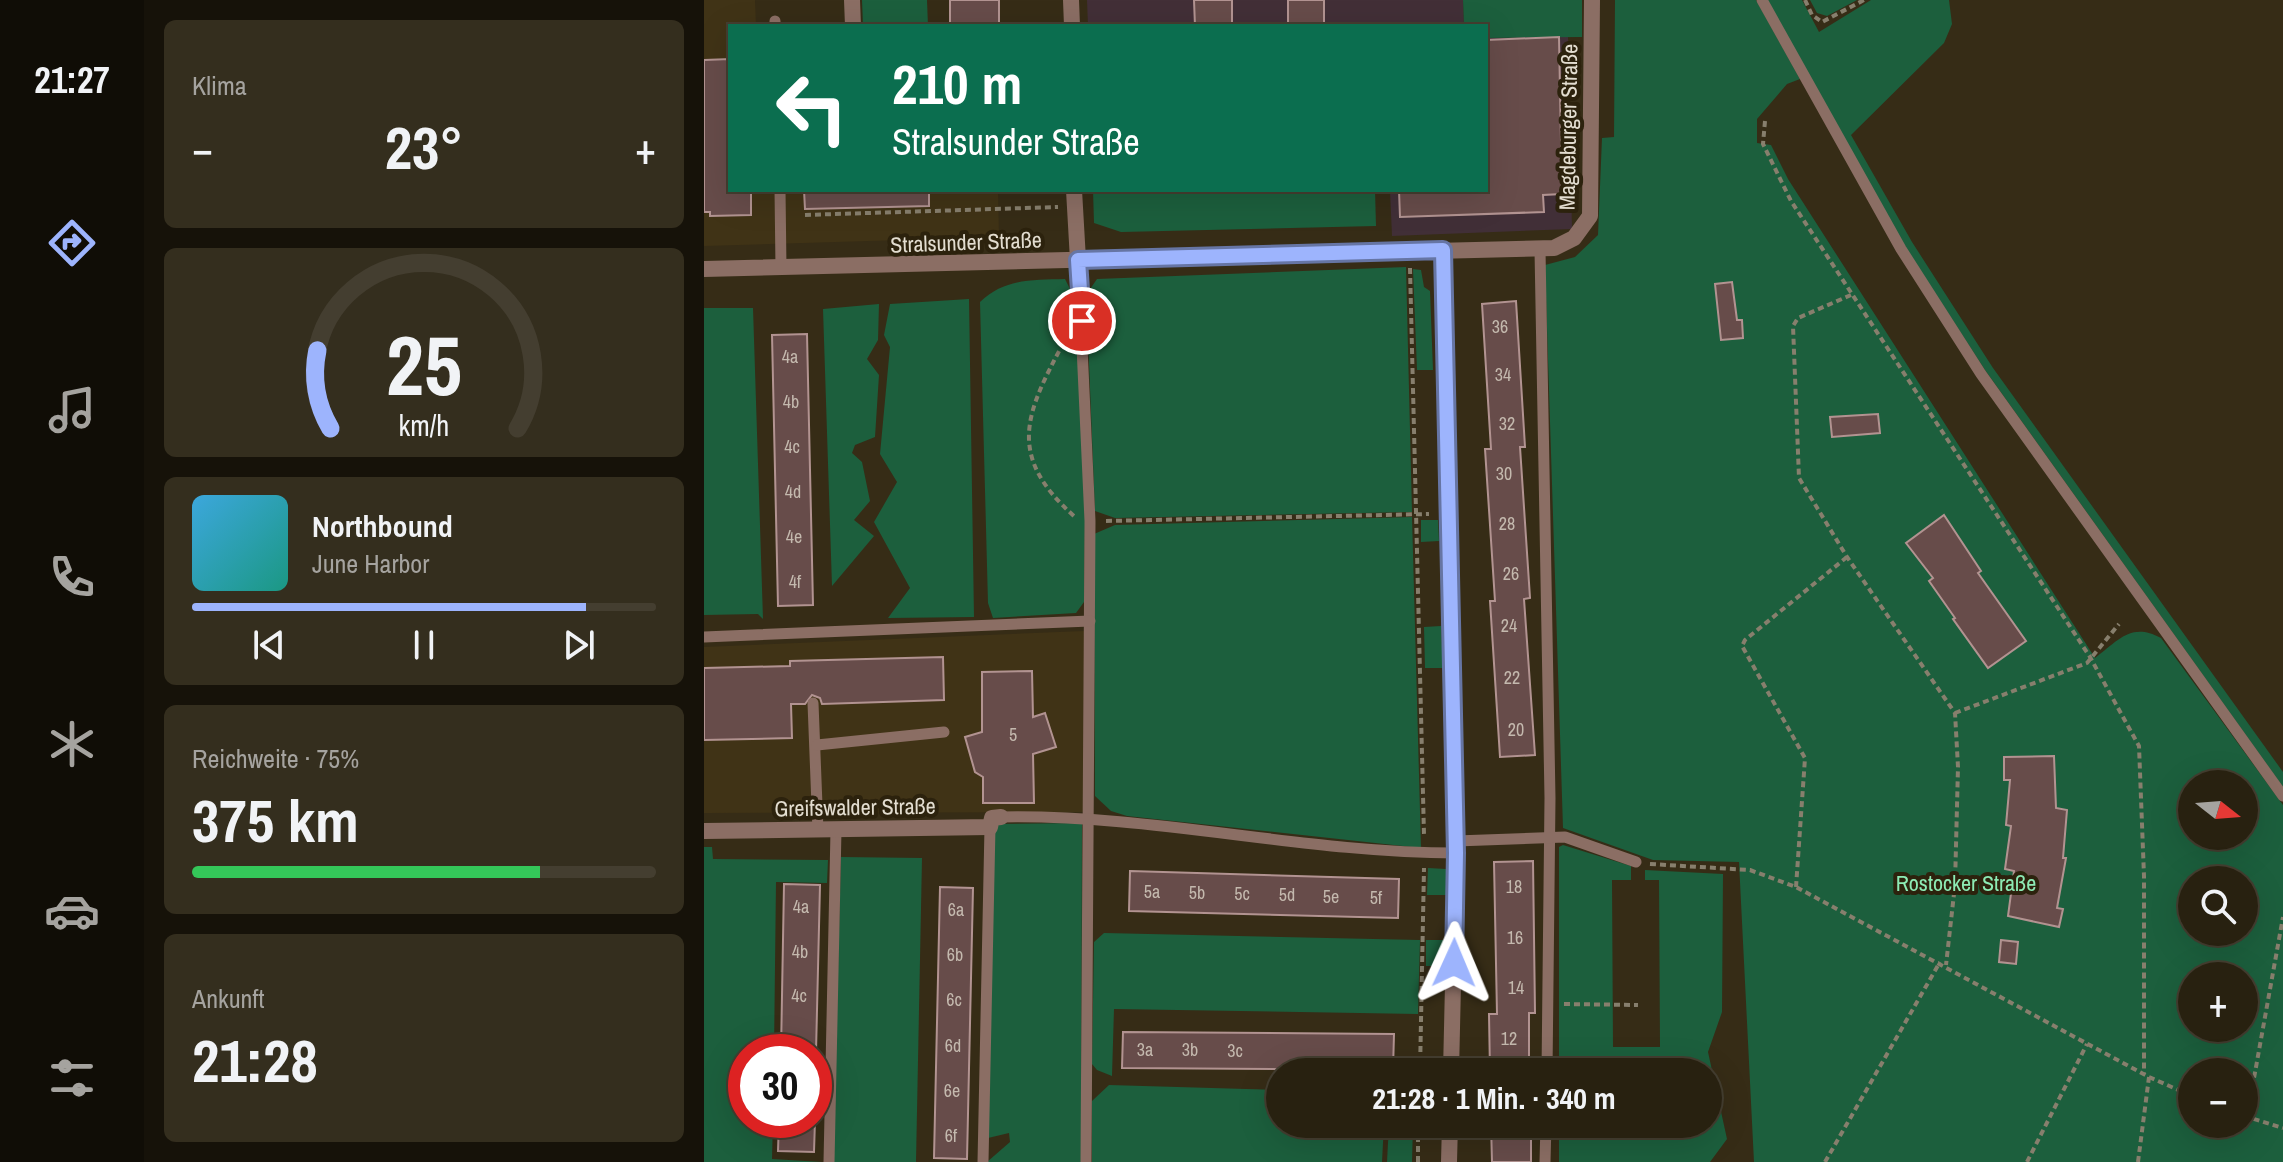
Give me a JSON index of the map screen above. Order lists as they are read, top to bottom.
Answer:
{
  "streets": {
    "street": ["Magdeburger Straße", "Stralsunder Straße", "Greifswalder Straße"]
  },
  "crossings": [
    ["Magdeburger Straße", "Stralsunder Straße"]
  ],
  "parks": ["Rostocker Straße"],
  "house_numbers": [
    "36",
    "4a",
    "34",
    "4b",
    "32",
    "4c",
    "30",
    "4d",
    "28",
    "4e",
    "26",
    "4f",
    "24",
    "22",
    "20",
    "5",
    "18",
    "5a",
    "5b",
    "5c",
    "5d",
    "5e",
    "5f",
    "4a",
    "6a",
    "16",
    "4b",
    "6b",
    "14",
    "4c",
    "6c",
    "12",
    "6d",
    "3a",
    "3b",
    "3c",
    "6e",
    "6f"
  ],
  "north": "right",
  "page": {
    "tabs": "21:27",
    "tile": [
      "Klima",
      ["Reichweite · 75%", "375 km"],
      ["Ankunft", "21:28"]
    ],
    "turn": ["210 m", "Stralsunder Straße"],
    "heat": ["−", "23°", "+"],
    "song": ["Northbound", "June Harbor"],
    "map_buttons": ["+", "−"],
    "limit": "30",
    "trip": "21:28 · 1 Min. · 340 m",
    "gauge": ["25", "km/h"]
  }
}
